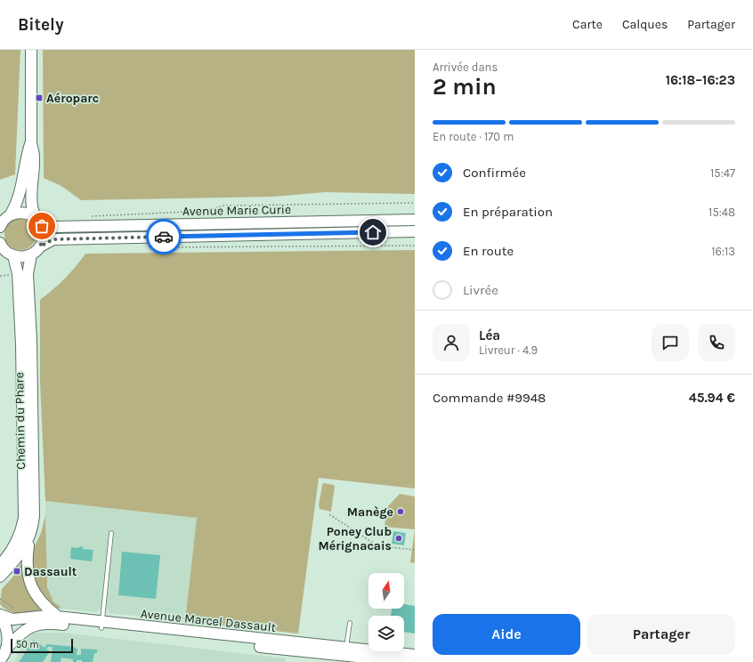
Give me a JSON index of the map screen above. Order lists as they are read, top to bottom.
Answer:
{
  "streets": {
    "main road": ["Avenue Marie Curie", "Chemin du Phare", "Avenue Marcel Dassault"]
  },
  "crossings": [
    ["Avenue Marie Curie", "Chemin du Phare"]
  ],
  "places": {
    "transit": ["Aéroparc", "Dassault"],
    "other": ["Manège", "Poney Club Mérignacais"]
  },
  "scale_bar": "50 m",
  "north": "top",
  "page": {
    "header": "Bitely",
    "nav": ["Carte", "Calques", "Partager"],
    "heading": ["2 min", "Arrivée dans", "16:18–16:23"],
    "panel": [
      "Léa",
      "Livreur · 4.9",
      "Commande #9948",
      "45.94 €"
    ],
    "bar": "En route · 170 m",
    "list": [
      ["Confirmée", "15:47"],
      ["En préparation", "15:48"],
      ["En route", "16:13"],
      "Livrée"
    ],
    "buttons": ["Aide", "Partager"],
    "scale": "50 m"
  }
}
